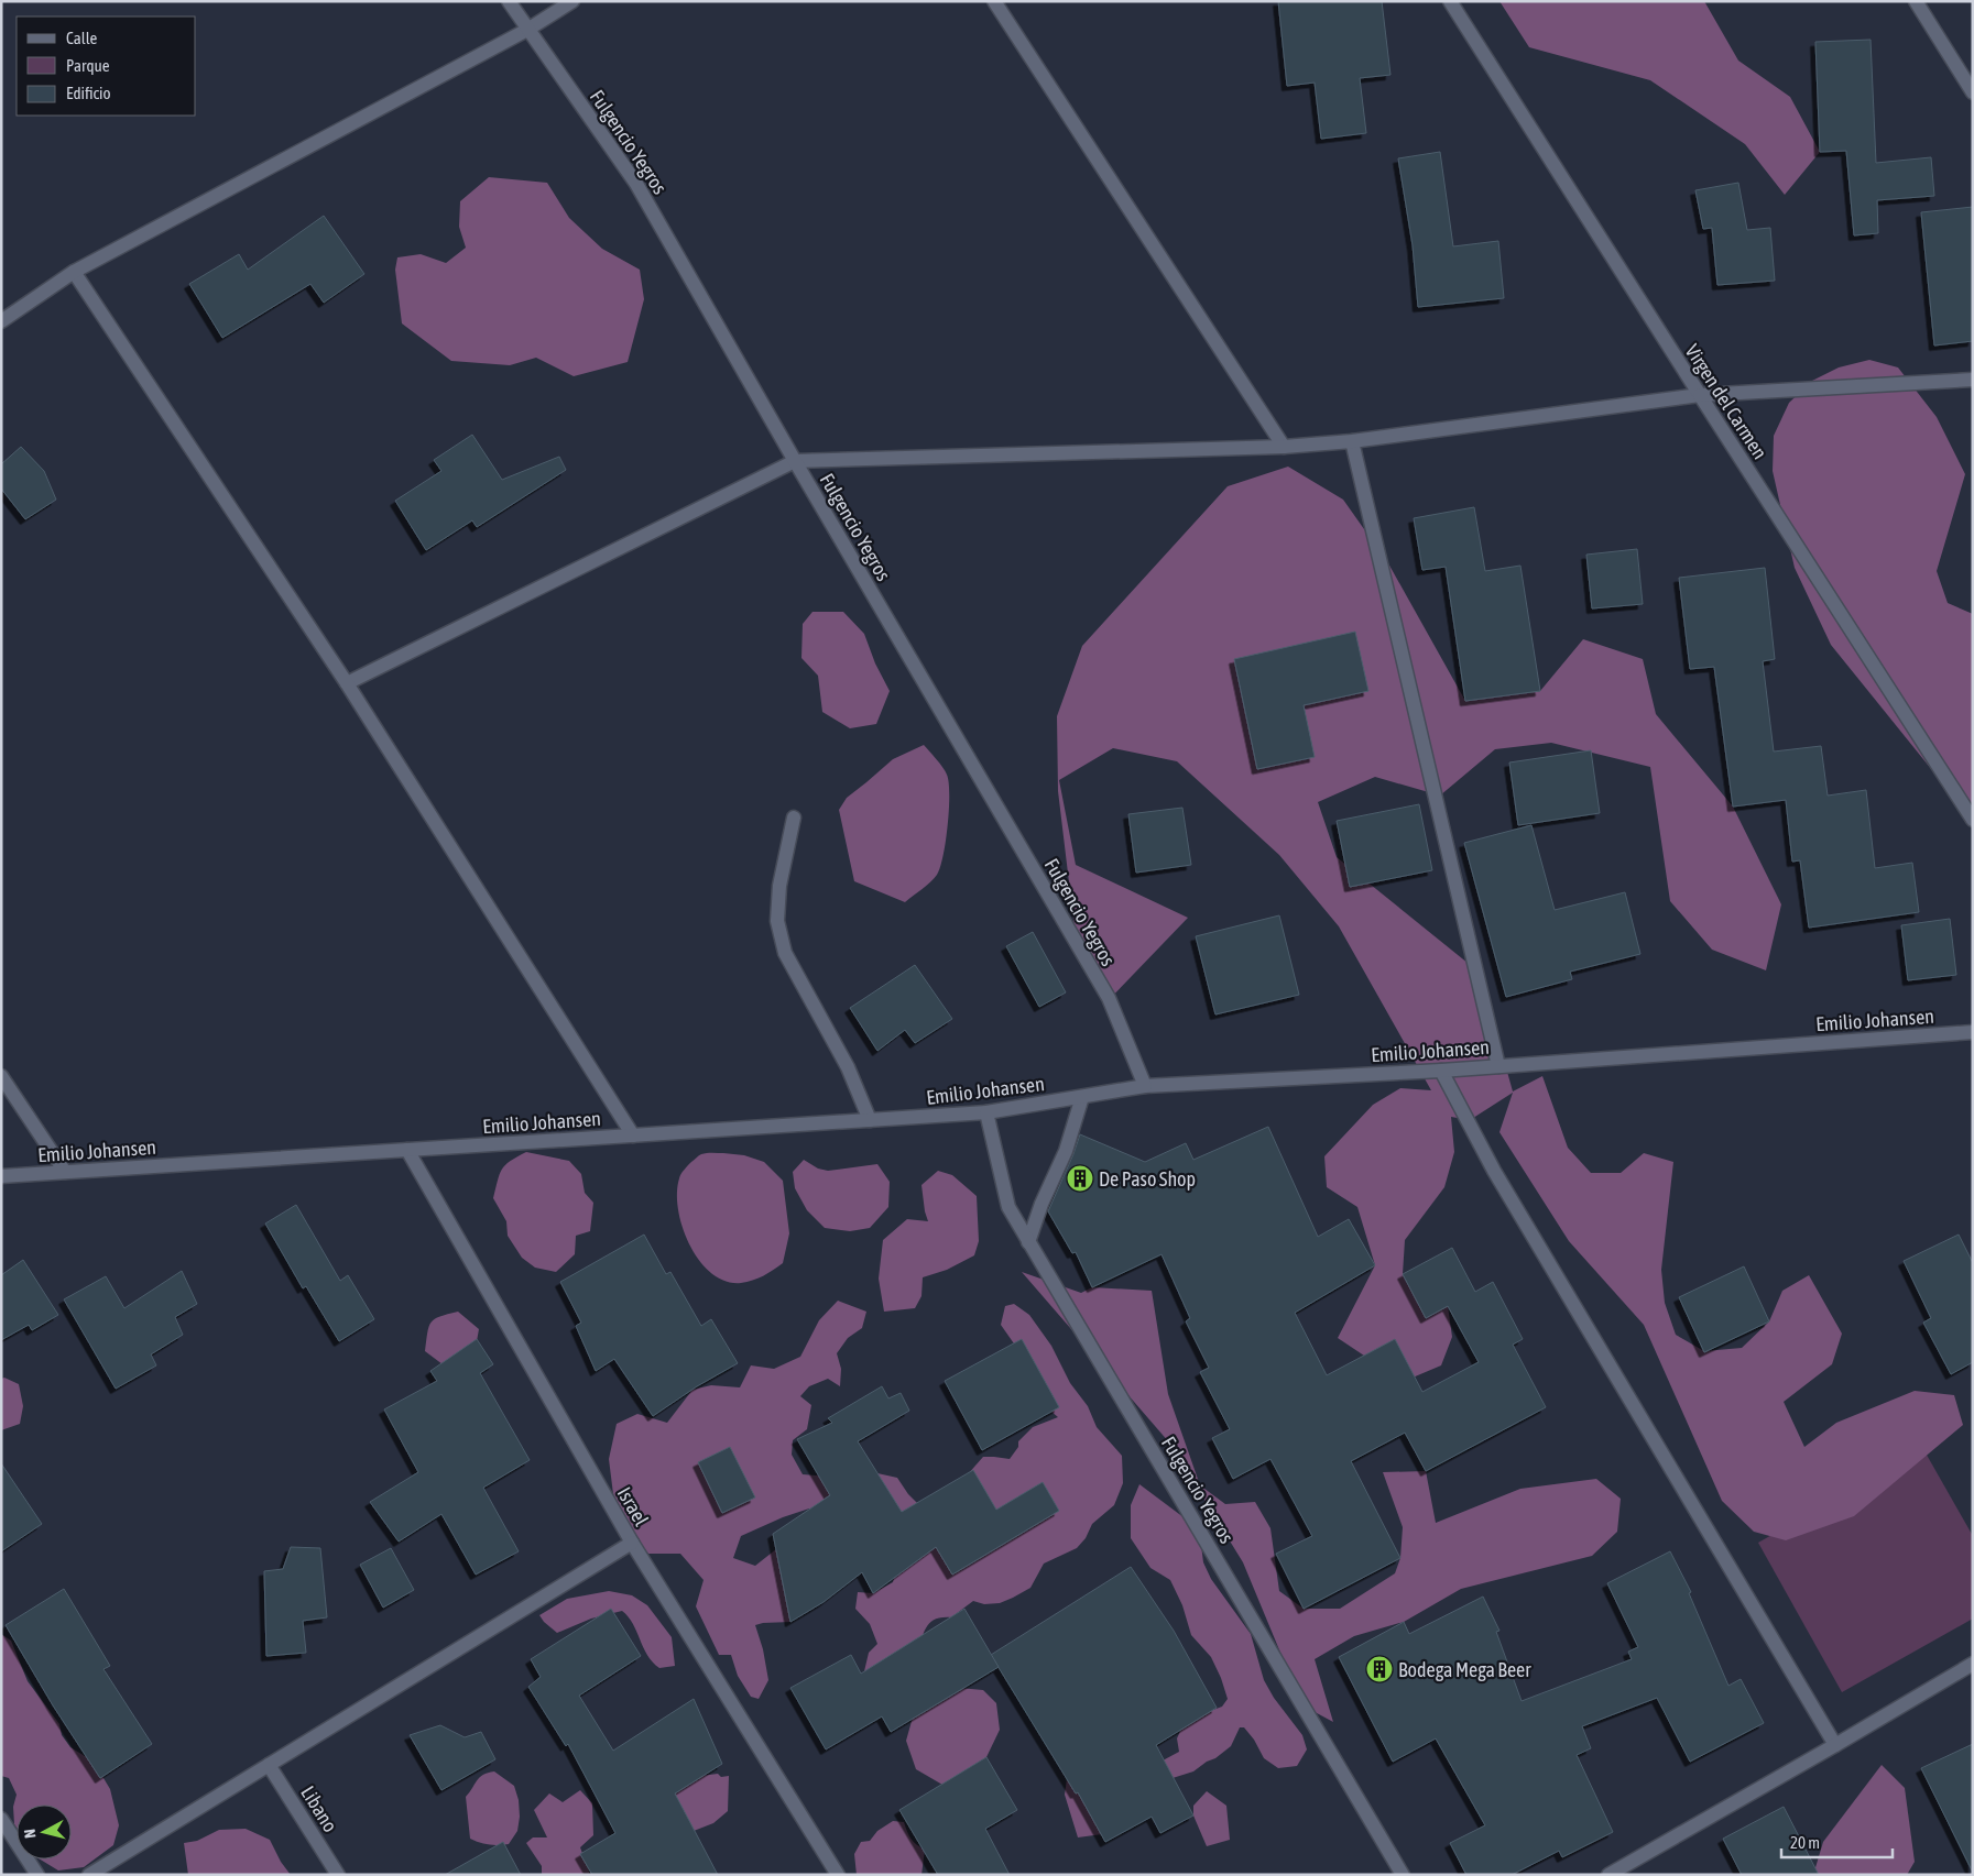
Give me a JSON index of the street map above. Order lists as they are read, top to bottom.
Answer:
{
  "streets": {
    "street": [
      "Fulgencio Yegros",
      "Virgen del Carmen",
      "Emilio Johansen",
      "Israel",
      "Libano"
    ]
  },
  "crossings": [
    ["Fulgencio Yegros", "Emilio Johansen"],
    ["Emilio Johansen", "Israel"]
  ],
  "places": {
    "building": ["De Paso Shop", "Bodega Mega Beer"]
  },
  "legend": ["Calle", "Parque", "Edificio"],
  "scale_bar": "20 m",
  "north": "left"
}
